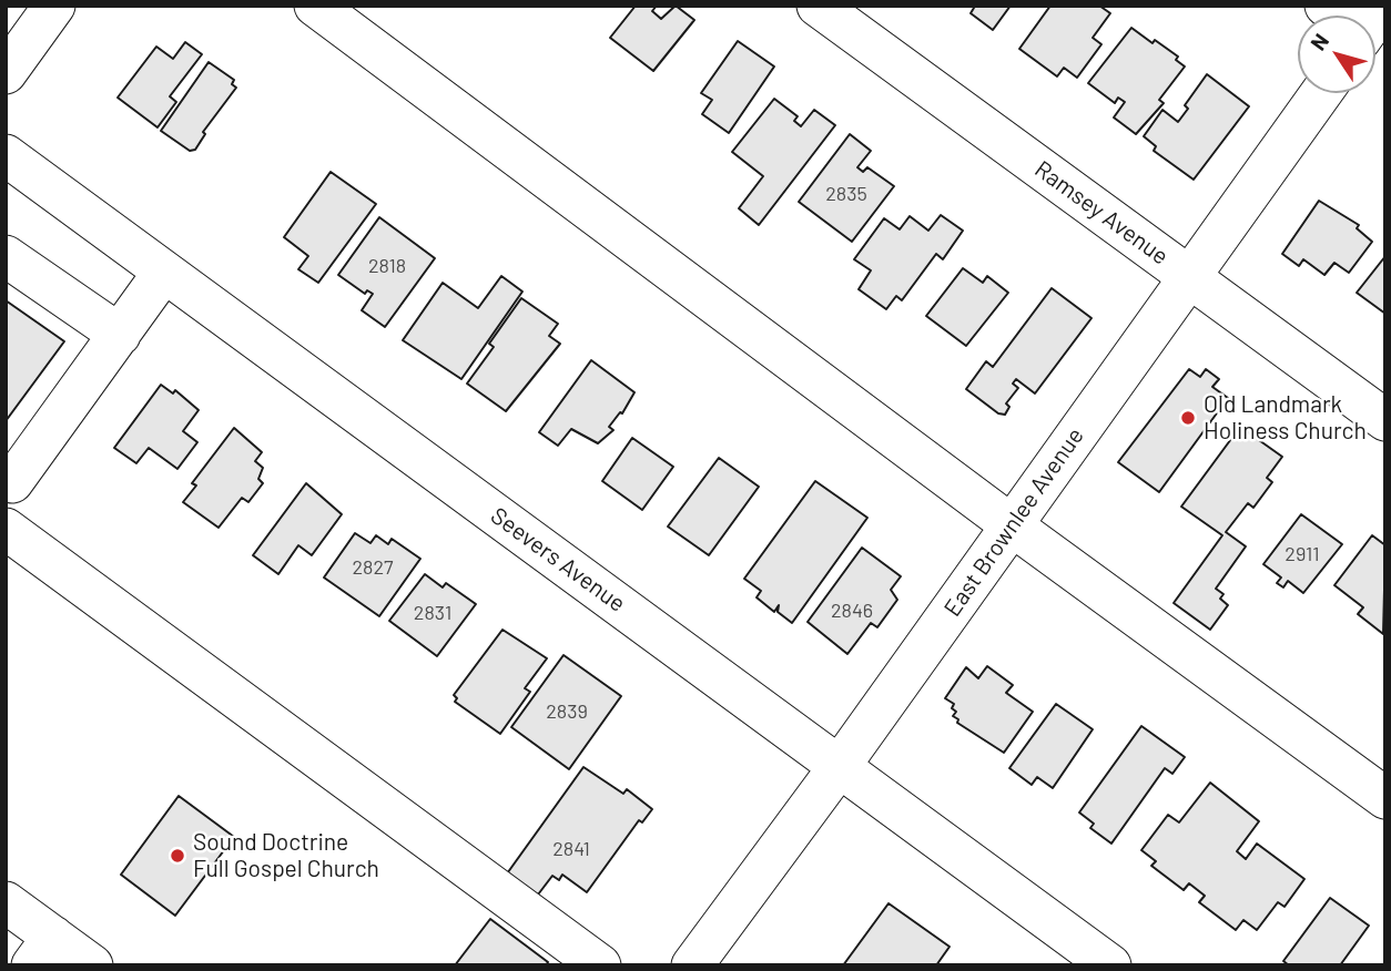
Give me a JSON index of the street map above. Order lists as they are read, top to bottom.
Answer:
{
  "streets": {
    "street": ["Ramsey Avenue", "East Brownlee Avenue", "Seevers Avenue"]
  },
  "crossings": [
    ["Ramsey Avenue", "East Brownlee Avenue"],
    ["East Brownlee Avenue", "Seevers Avenue"]
  ],
  "places": ["Old Landmark Holiness Church", "Sound Doctrine Full Gospel Church"],
  "house_numbers": [
    "2835",
    "2818",
    "2911",
    "2827",
    "2846",
    "2831",
    "2839",
    "2841"
  ],
  "north": "top left"
}
